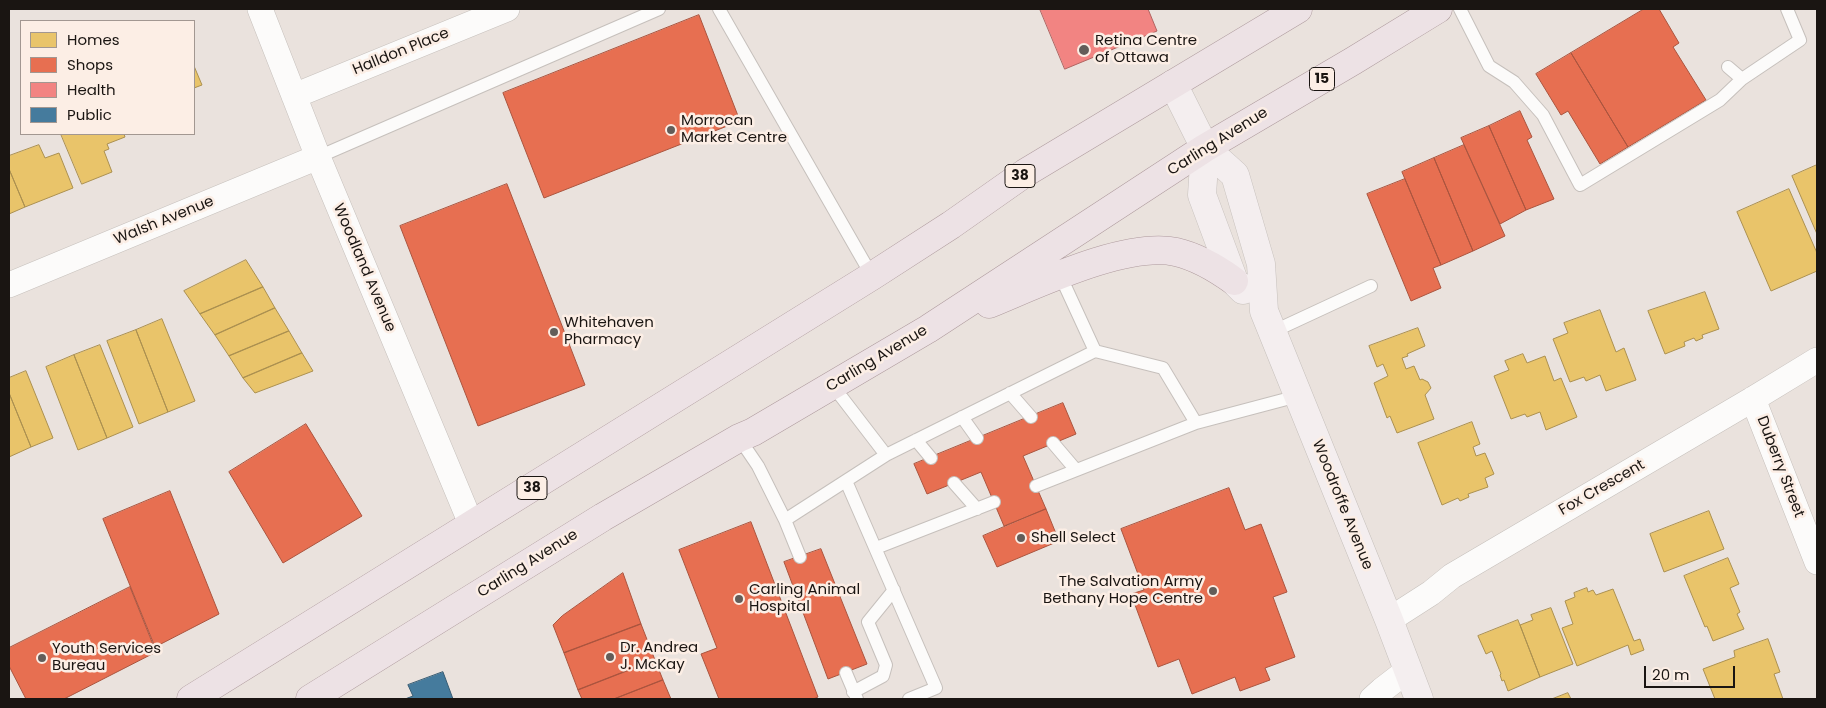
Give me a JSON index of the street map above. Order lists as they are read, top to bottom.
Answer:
{
  "streets": {
    "main road": [
      "15",
      "Carling Avenue",
      "38",
      "Woodroffe Avenue"
    ],
    "street": [
      "Halldon Place",
      "Walsh Avenue",
      "Woodland Avenue",
      "Duberry Street",
      "Fox Crescent"
    ]
  },
  "crossings": [
    ["Halldon Place", "Woodland Avenue"],
    ["Carling Avenue", "Woodroffe Avenue"],
    ["38", "Woodland Avenue"],
    ["Walsh Avenue", "Woodland Avenue"],
    ["Duberry Street", "Fox Crescent"],
    ["Fox Crescent", "Woodroffe Avenue"]
  ],
  "places": [
    "Retina Centre of Ottawa",
    "Morrocan Market Centre",
    "Whitehaven Pharmacy",
    "Shell Select",
    "The Salvation Army Bethany Hope Centre",
    "Carling Animal Hospital",
    "Dr. Andrea J. McKay",
    "Youth Services Bureau"
  ],
  "legend": [
    "Homes",
    "Shops",
    "Health",
    "Public"
  ],
  "scale_bar": "20 m"
}
